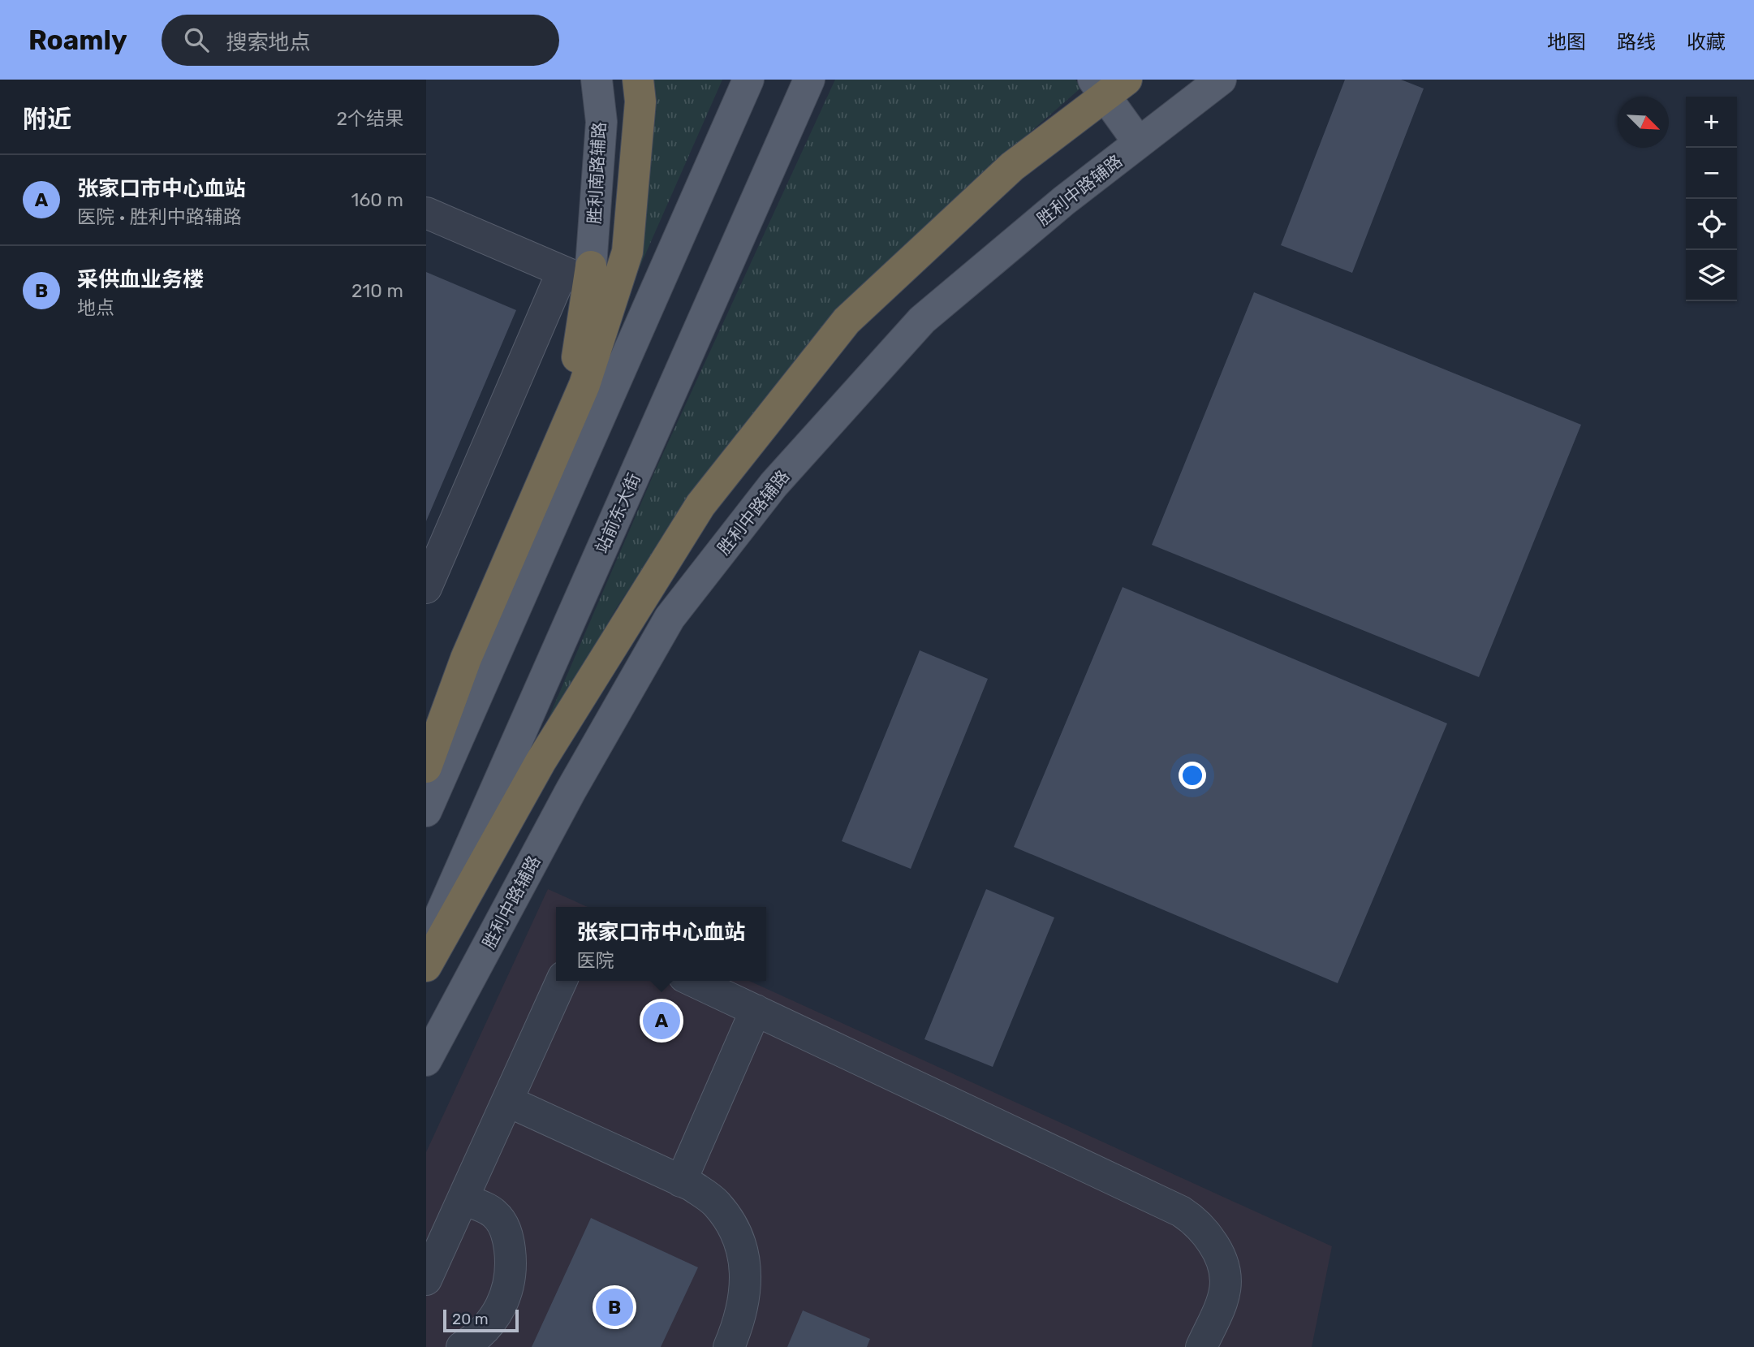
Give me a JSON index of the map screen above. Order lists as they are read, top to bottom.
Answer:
{
  "streets": {
    "main road": ["胜利南路辅路", "胜利中路辅路", "站前东大街"]
  },
  "scale_bar": "20 m",
  "north": "bottom right",
  "page": {
    "header": "Roamly",
    "search": "搜索地点",
    "nav": ["地图", "路线", "收藏"],
    "heading": ["附近", "2个结果"],
    "map_buttons": ["+", "−"],
    "list": [
      {
        "mark": "A",
        "name": "张家口市中心血站",
        "note": "医院 · 胜利中路辅路",
        "value": "160 m"
      },
      {
        "mark": "B",
        "name": "采供血业务楼",
        "note": "地点",
        "value": "210 m"
      }
    ],
    "popup": ["张家口市中心血站", "医院"],
    "pins": ["A", "B"],
    "scale": "20 m"
  }
}
